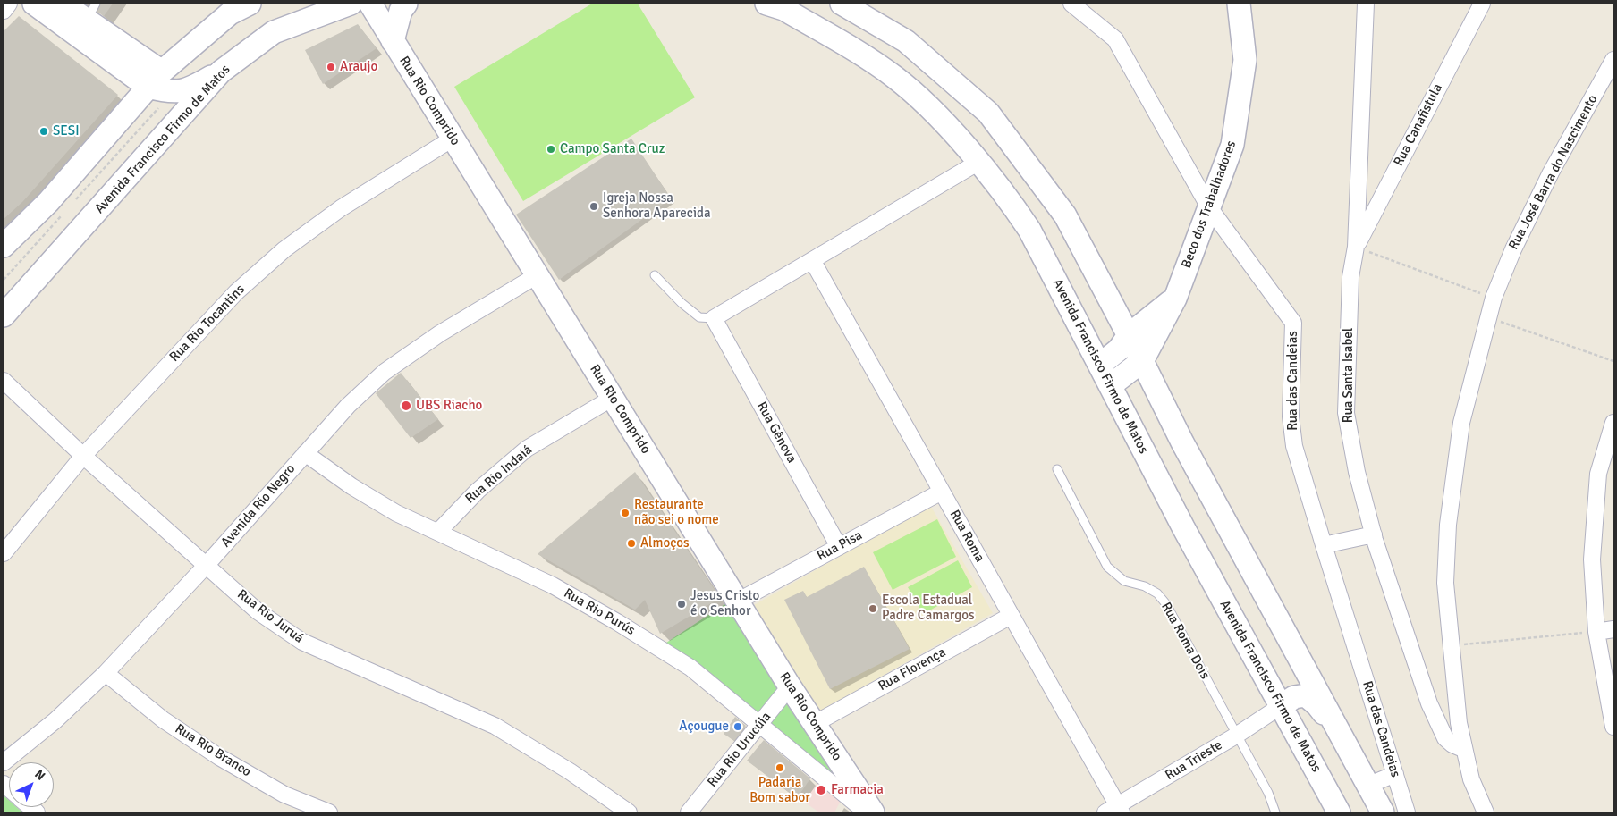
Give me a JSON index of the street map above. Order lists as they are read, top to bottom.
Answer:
{
  "streets": {
    "street": [
      "Rua Rio Comprido",
      "Rua Canafistula",
      "Avenida Francisco Firmo de Matos",
      "Rua José Barra do Nascimento",
      "Beco dos Trabalhadores",
      "Rua Rio Tocantins",
      "Rua Santa Isabel",
      "Rua das Candeias",
      "Rua Gênova",
      "Rua Rio Indaiá",
      "Avenida Rio Negro",
      "Rua Roma",
      "Rua Pisa",
      "Rua Rio Purús",
      "Rua Rio Juruá",
      "Rua Florença",
      "Rua Rio Urucúia",
      "Rua Rio Branco",
      "Rua Trieste"
    ],
    "lane": ["Rua Roma Dois"]
  },
  "crossings": [
    ["Rua Rio Comprido", "Rua Rio Tocantins"],
    ["Rua Rio Comprido", "Rua Rio Indaiá"],
    ["Rua Rio Comprido", "Avenida Rio Negro"],
    ["Rua Rio Comprido", "Rua Pisa"],
    ["Rua Rio Comprido", "Rua Florença"],
    ["Rua Rio Comprido", "Rua Rio Urucúia"],
    ["Rua Canafistula", "Rua Santa Isabel"],
    ["Avenida Francisco Firmo de Matos", "Beco dos Trabalhadores"],
    ["Avenida Francisco Firmo de Matos", "Rua Trieste"],
    ["Rua José Barra do Nascimento", "Rua Santa Isabel"],
    ["Beco dos Trabalhadores", "Rua das Candeias"],
    ["Rua Rio Tocantins", "Rua Rio Juruá"],
    ["Rua Gênova", "Rua Pisa"],
    ["Rua Rio Indaiá", "Rua Rio Purús"],
    ["Avenida Rio Negro", "Rua Rio Purús"],
    ["Avenida Rio Negro", "Rua Rio Juruá"],
    ["Avenida Rio Negro", "Rua Rio Branco"],
    ["Rua Roma", "Rua Pisa"],
    ["Rua Roma", "Rua Florença"],
    ["Rua Roma", "Rua Trieste"],
    ["Rua Rio Purús", "Rua Rio Urucúia"],
    ["Rua Roma Dois", "Rua Trieste"]
  ],
  "places": [
    "Araujo",
    "SESI",
    "Campo Santa Cruz",
    "Igreja Nossa Senhora Aparecida",
    "UBS Riacho",
    "Restaurante não sei o nome",
    "Almoços",
    "Jesus Cristo é o Senhor",
    "Escola Estadual Padre Camargos",
    "Açougue",
    "Padaria Bom sabor",
    "Farmacia"
  ],
  "north": "top right"
}
